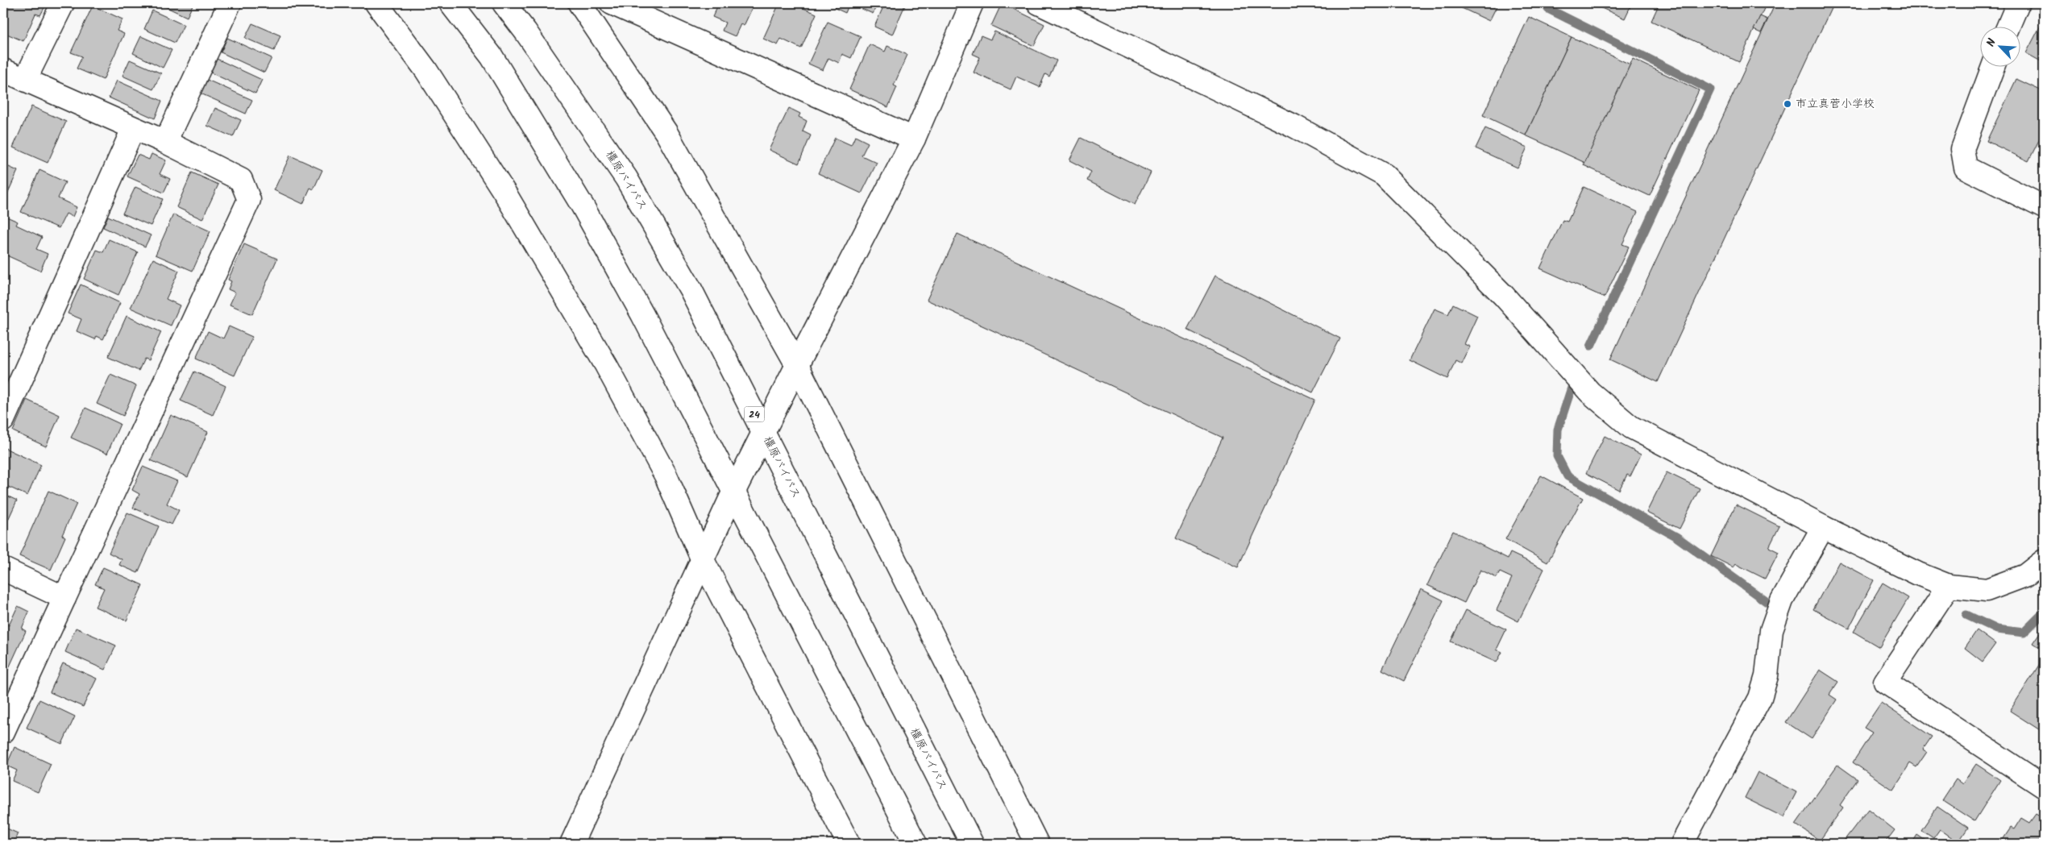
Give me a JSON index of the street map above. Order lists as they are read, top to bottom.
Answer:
{
  "streets": {
    "main road": ["橿原バイパス", "24"]
  },
  "places": ["市立真菅小学校"],
  "north": "top left"
}
